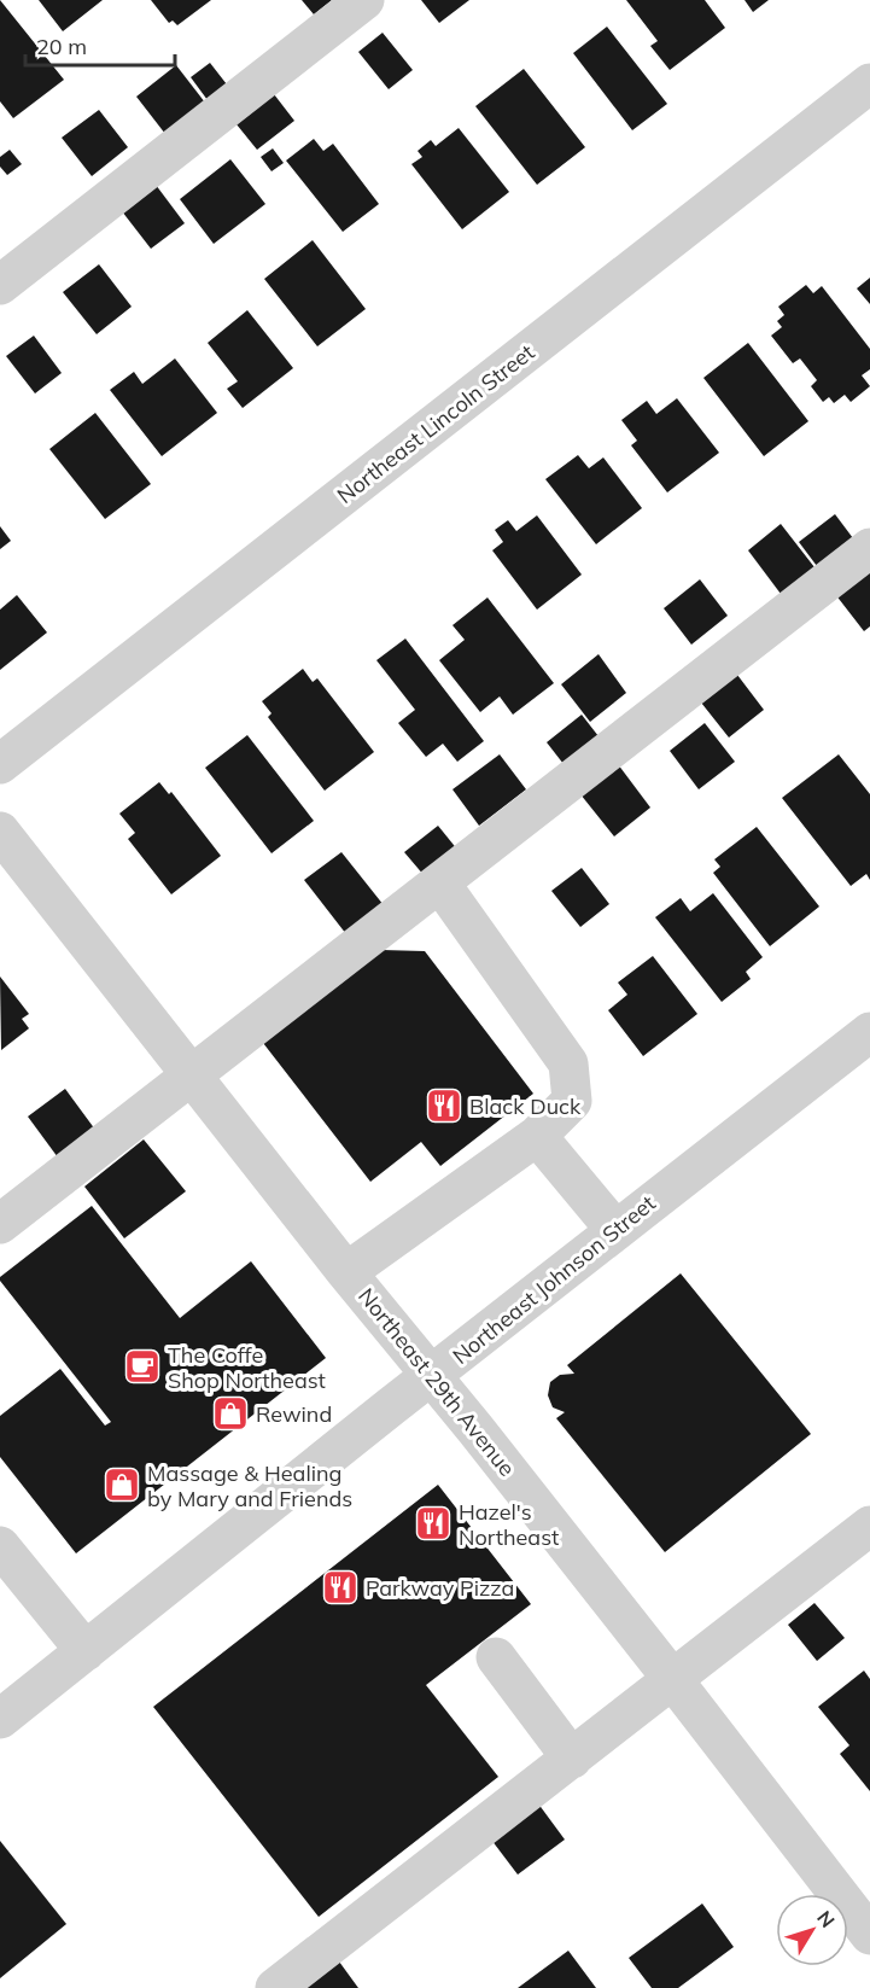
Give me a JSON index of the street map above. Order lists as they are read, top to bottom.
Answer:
{
  "streets": {
    "street": ["Northeast Lincoln Street", "Northeast Johnson Street", "Northeast 29th Avenue"]
  },
  "crossings": [
    ["Northeast Johnson Street", "Northeast 29th Avenue"]
  ],
  "places": {
    "restaurant": ["Black Duck", "Hazel's Northeast", "Parkway Pizza"],
    "cafe": ["The Coffe Shop Northeast"],
    "shop": ["Rewind", "Massage & Healing by Mary and Friends"]
  },
  "scale_bar": "20 m",
  "north": "top right"
}
